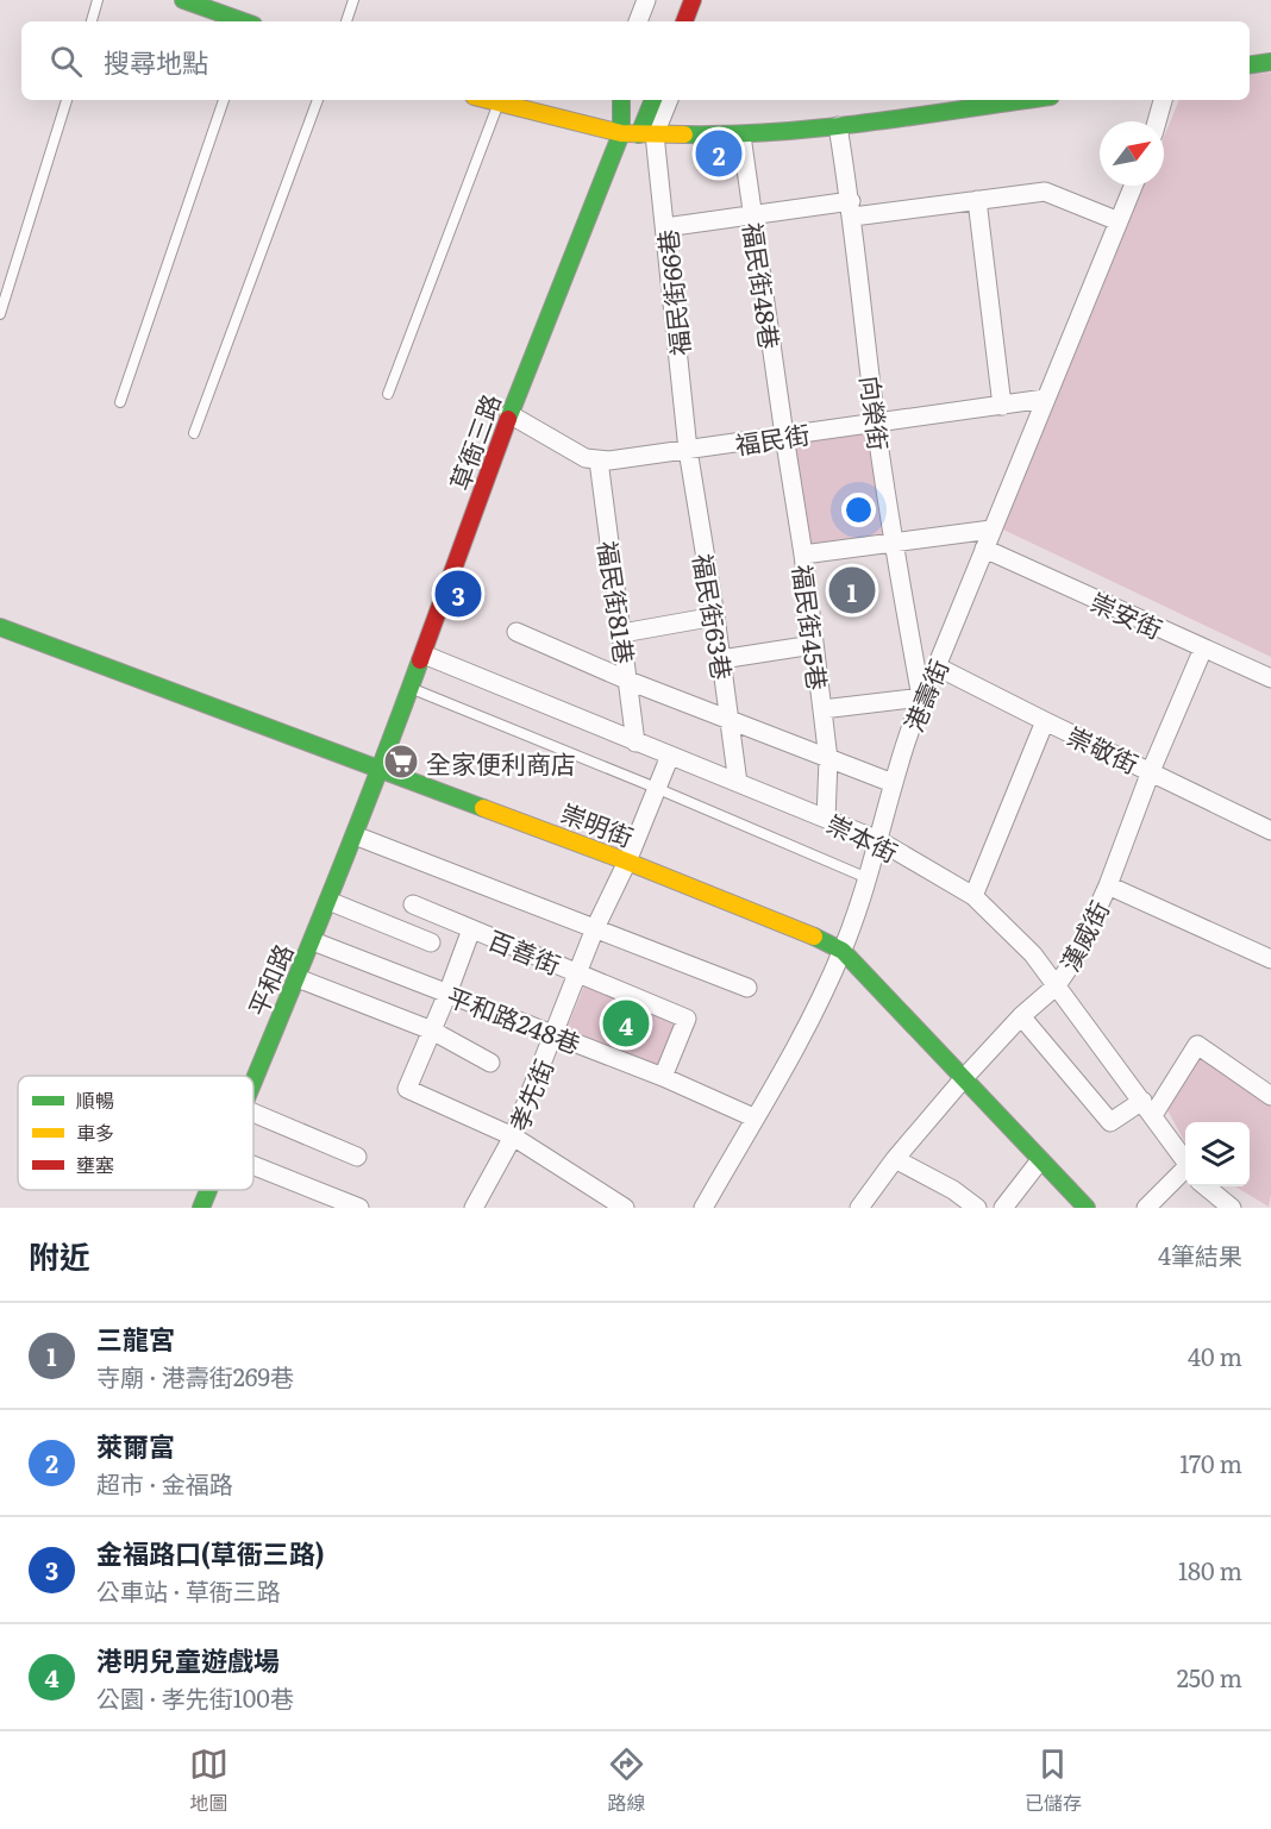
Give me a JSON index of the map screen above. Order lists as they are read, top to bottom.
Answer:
{
  "streets": {
    "main road": ["草衙三路", "崇明街", "平和路"],
    "street": [
      "福民街48巷",
      "福民街66巷",
      "向榮街",
      "福民街",
      "福民街81巷",
      "崇安街",
      "福民街63巷",
      "福民街45巷",
      "港壽街",
      "崇敬街",
      "崇本街",
      "漢威街",
      "百善街",
      "平和路248巷",
      "孝先街"
    ]
  },
  "crossings": [
    ["福民街48巷", "福民街"],
    ["福民街48巷", "福民街45巷"],
    ["福民街66巷", "福民街"],
    ["福民街66巷", "福民街63巷"],
    ["向榮街", "福民街"],
    ["向榮街", "港壽街"],
    ["福民街", "草衙三路"],
    ["福民街", "福民街81巷"],
    ["福民街", "福民街63巷"],
    ["福民街", "福民街45巷"],
    ["福民街", "港壽街"],
    ["草衙三路", "崇明街"],
    ["草衙三路", "崇本街"],
    ["草衙三路", "平和路"],
    ["福民街81巷", "崇本街"],
    ["崇安街", "港壽街"],
    ["崇安街", "漢威街"],
    ["福民街63巷", "崇本街"],
    ["福民街45巷", "崇本街"],
    ["港壽街", "崇敬街"],
    ["港壽街", "崇明街"],
    ["港壽街", "崇本街"],
    ["港壽街", "平和路248巷"],
    ["崇敬街", "漢威街"],
    ["崇明街", "漢威街"],
    ["崇明街", "平和路"],
    ["崇明街", "孝先街"],
    ["崇本街", "漢威街"],
    ["崇本街", "孝先街"],
    ["百善街", "平和路248巷"],
    ["百善街", "孝先街"],
    ["平和路", "平和路248巷"],
    ["平和路248巷", "孝先街"]
  ],
  "places": {
    "supermarket": ["全家便利商店"]
  },
  "legend": ["順暢", "車多", "壅塞"],
  "north": "top right",
  "page": {
    "search": "搜尋地點",
    "pins": [
      "2",
      "1",
      "3",
      "4"
    ],
    "heading": ["附近", "4筆結果"],
    "list": [
      {
        "mark": "1",
        "name": "三龍宮",
        "note": "寺廟 · 港壽街269巷",
        "value": "40 m"
      },
      {
        "mark": "2",
        "name": "萊爾富",
        "note": "超市 · 金福路",
        "value": "170 m"
      },
      {
        "mark": "3",
        "name": "金福路口(草衙三路)",
        "note": "公車站 · 草衙三路",
        "value": "180 m"
      },
      {
        "mark": "4",
        "name": "港明兒童遊戲場",
        "note": "公園 · 孝先街100巷",
        "value": "250 m"
      }
    ],
    "nav": ["地圖", "路線", "已儲存"]
  }
}
